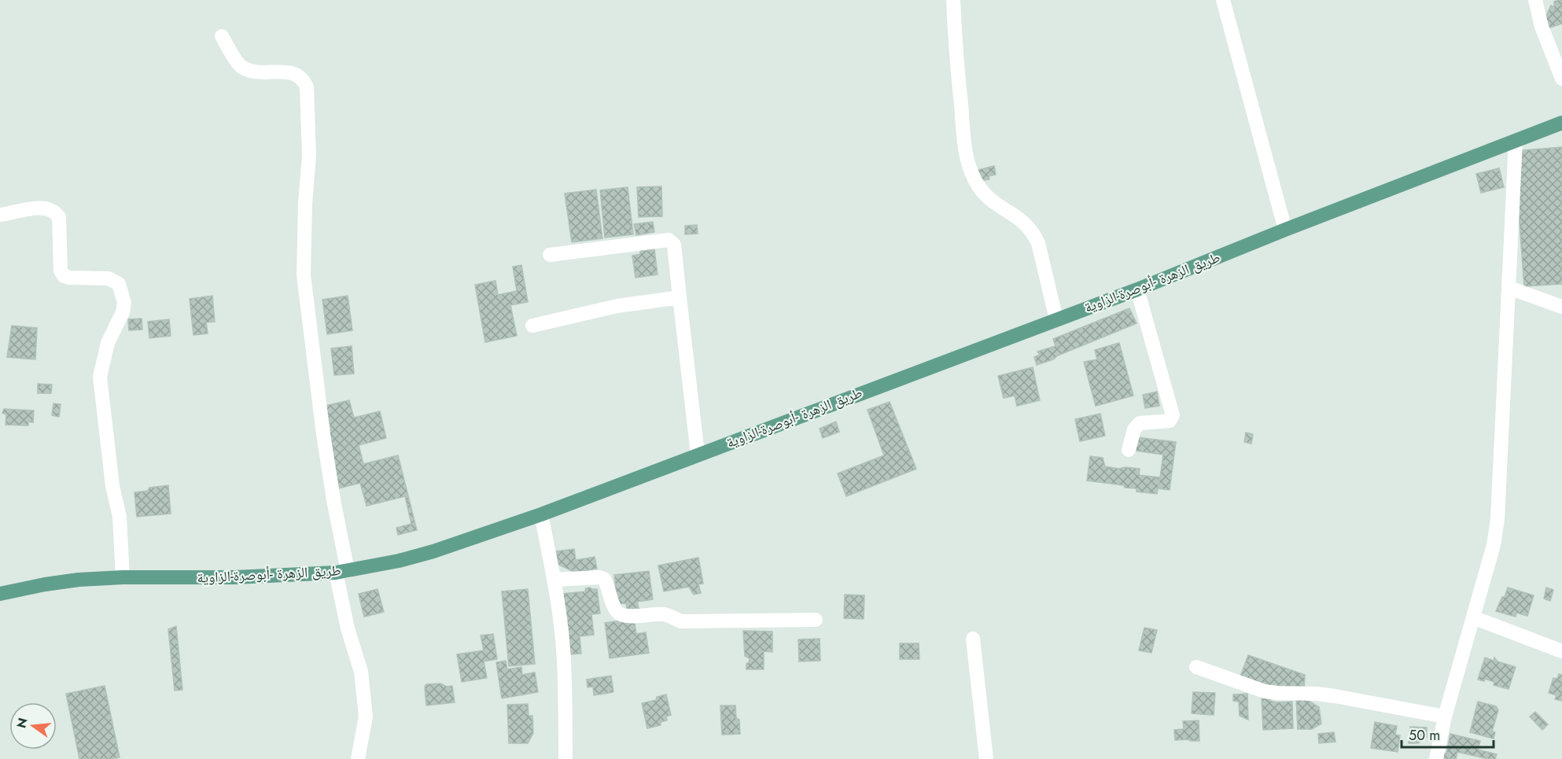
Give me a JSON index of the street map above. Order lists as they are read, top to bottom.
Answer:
{
  "streets": {
    "main road": ["طريق الزهرة -أبوصرة-الزاوية"]
  },
  "scale_bar": "50 m",
  "north": "left"
}
